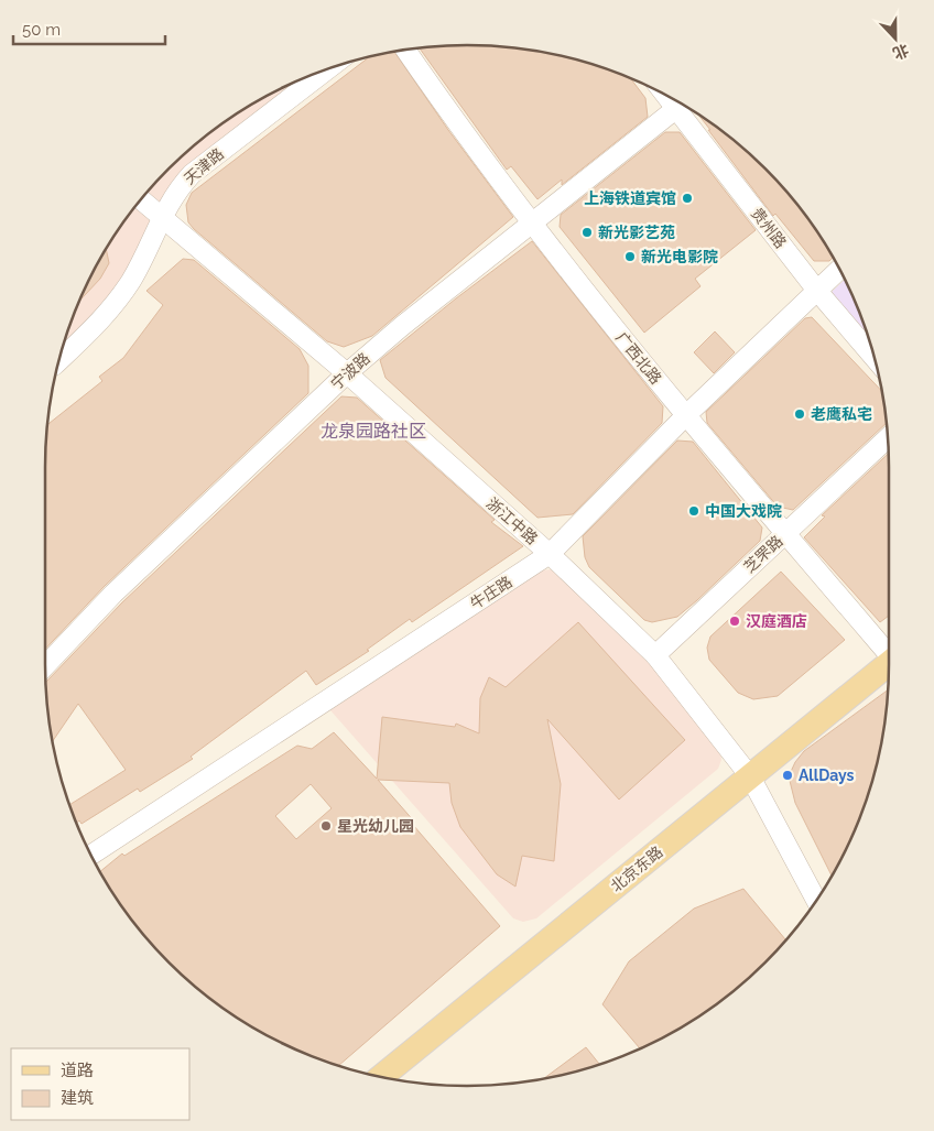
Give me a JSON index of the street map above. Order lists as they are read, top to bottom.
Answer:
{
  "streets": {
    "main road": ["北京东路"],
    "street": [
      "天津路",
      "贵州路",
      "广西北路",
      "宁波路",
      "浙江中路",
      "芝罘路",
      "牛庄路"
    ]
  },
  "crossings": [
    ["天津路", "浙江中路"],
    ["贵州路", "牛庄路"],
    ["广西北路", "宁波路"],
    ["广西北路", "芝罘路"],
    ["广西北路", "牛庄路"],
    ["宁波路", "浙江中路"],
    ["浙江中路", "芝罘路"],
    ["浙江中路", "牛庄路"],
    ["浙江中路", "北京东路"]
  ],
  "districts": ["龙泉园路社区"],
  "places": [
    "上海铁道宾馆",
    "新光影艺苑",
    "新光电影院",
    "老鹰私宅",
    "中国大戏院",
    "汉庭酒店",
    "AllDays",
    "星光幼儿园"
  ],
  "legend": ["道路", "建筑"],
  "scale_bar": "50 m",
  "north": "bottom"
}
